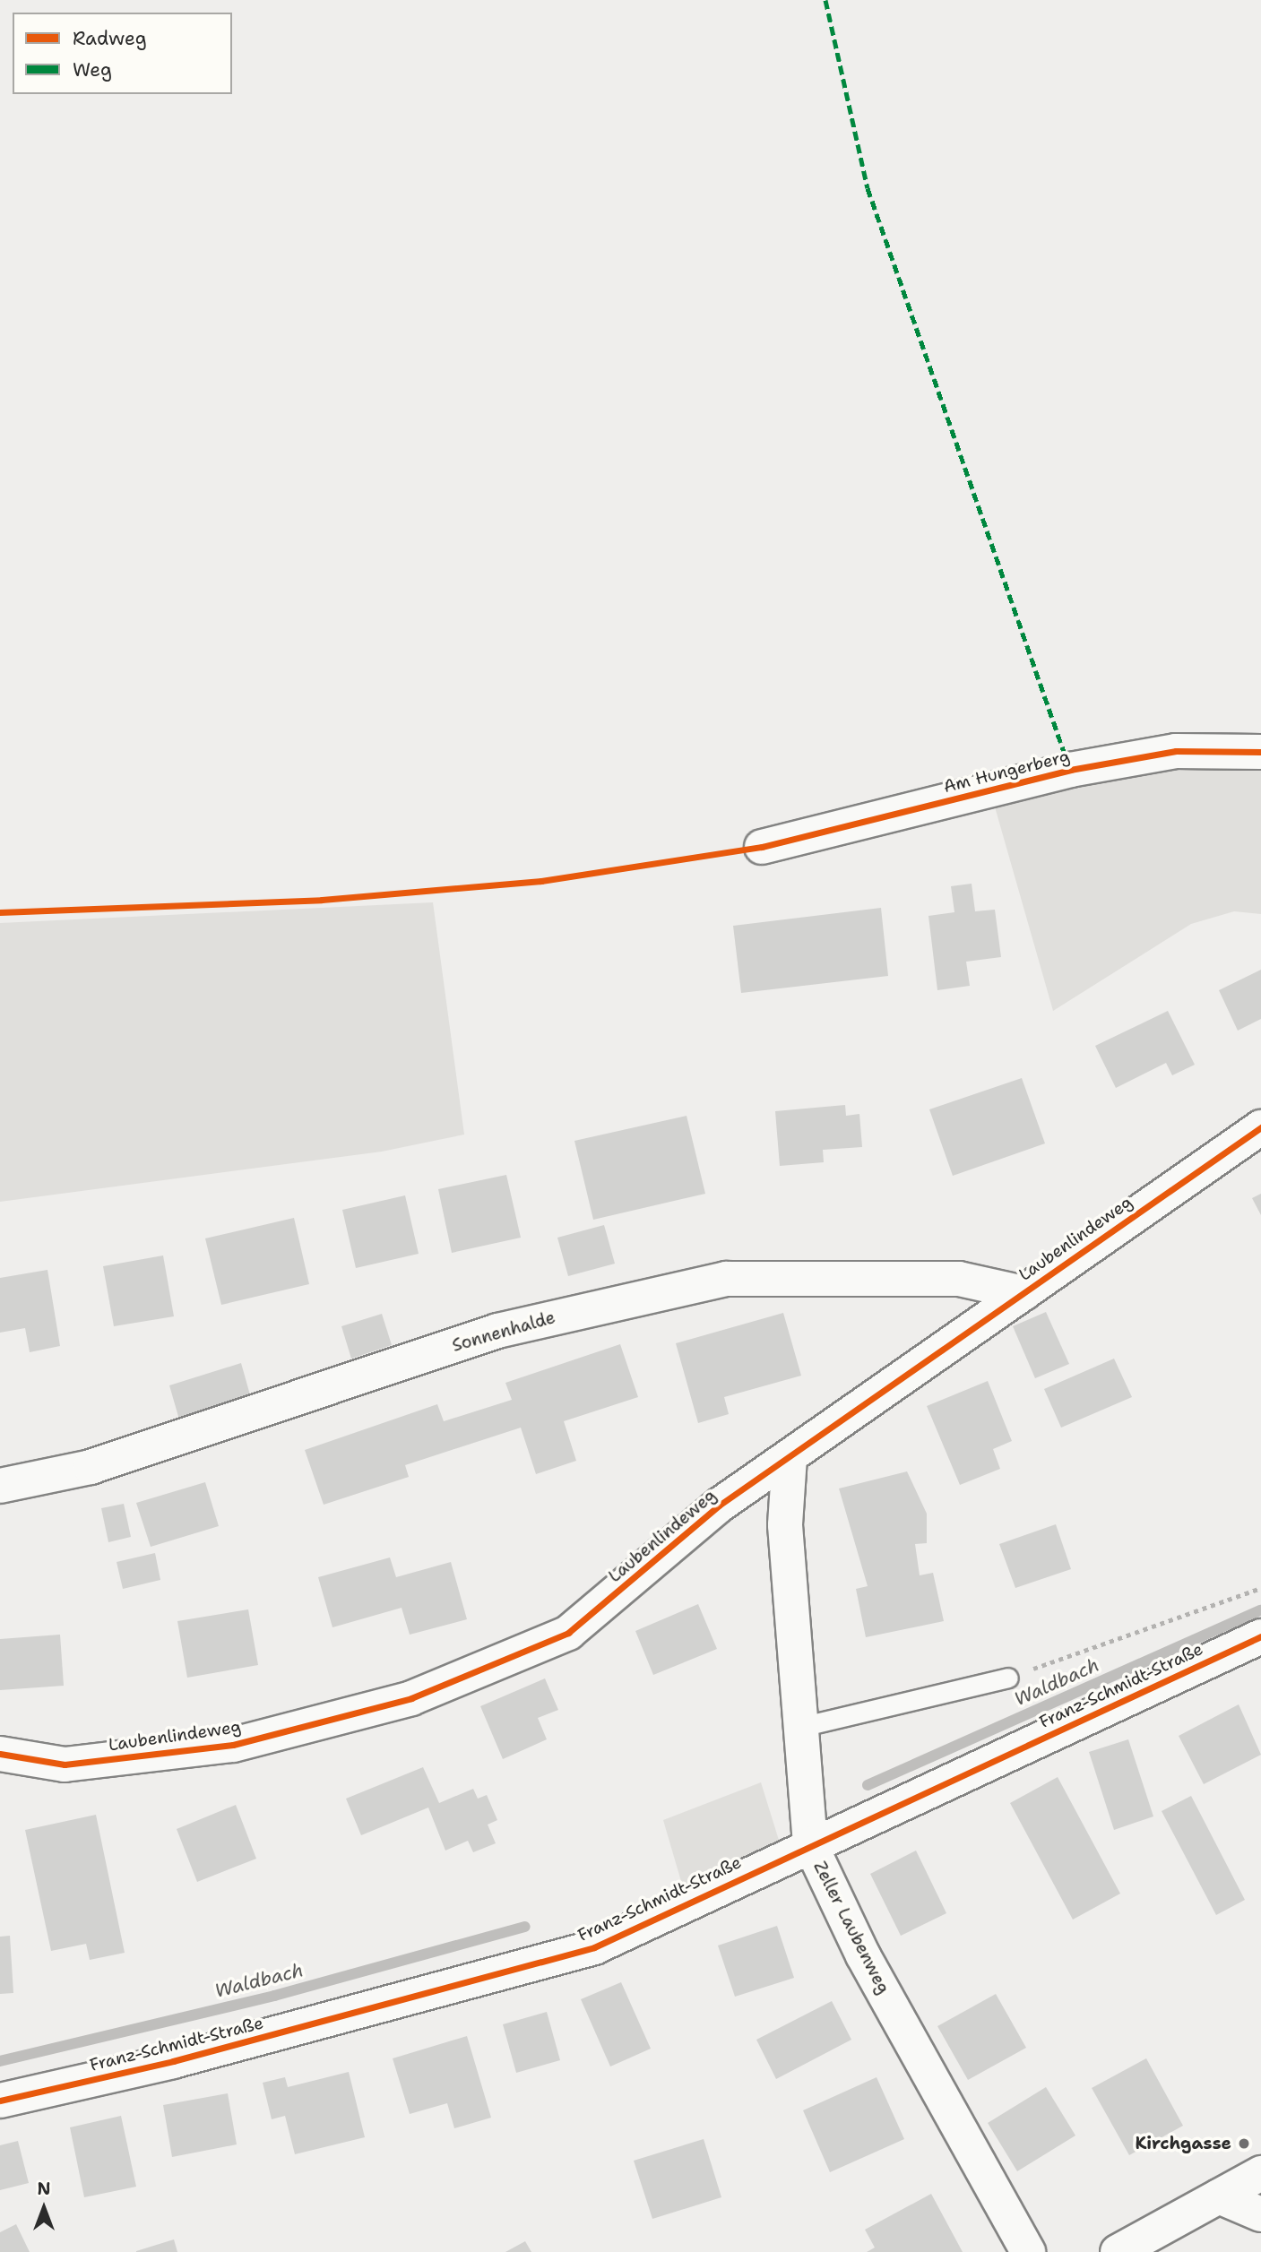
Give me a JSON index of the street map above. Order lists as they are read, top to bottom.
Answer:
{
  "streets": {
    "street": [
      "Am Hungerberg",
      "Laubenlindeweg",
      "Sonnenhalde",
      "Franz-Schmidt-Straße",
      "Zeller Laubenweg"
    ]
  },
  "crossings": [
    ["Laubenlindeweg", "Sonnenhalde"],
    ["Laubenlindeweg", "Zeller Laubenweg"],
    ["Franz-Schmidt-Straße", "Zeller Laubenweg"]
  ],
  "water": ["Waldbach"],
  "places": ["Kirchgasse"],
  "legend": ["Radweg", "Weg"],
  "north": "top"
}
